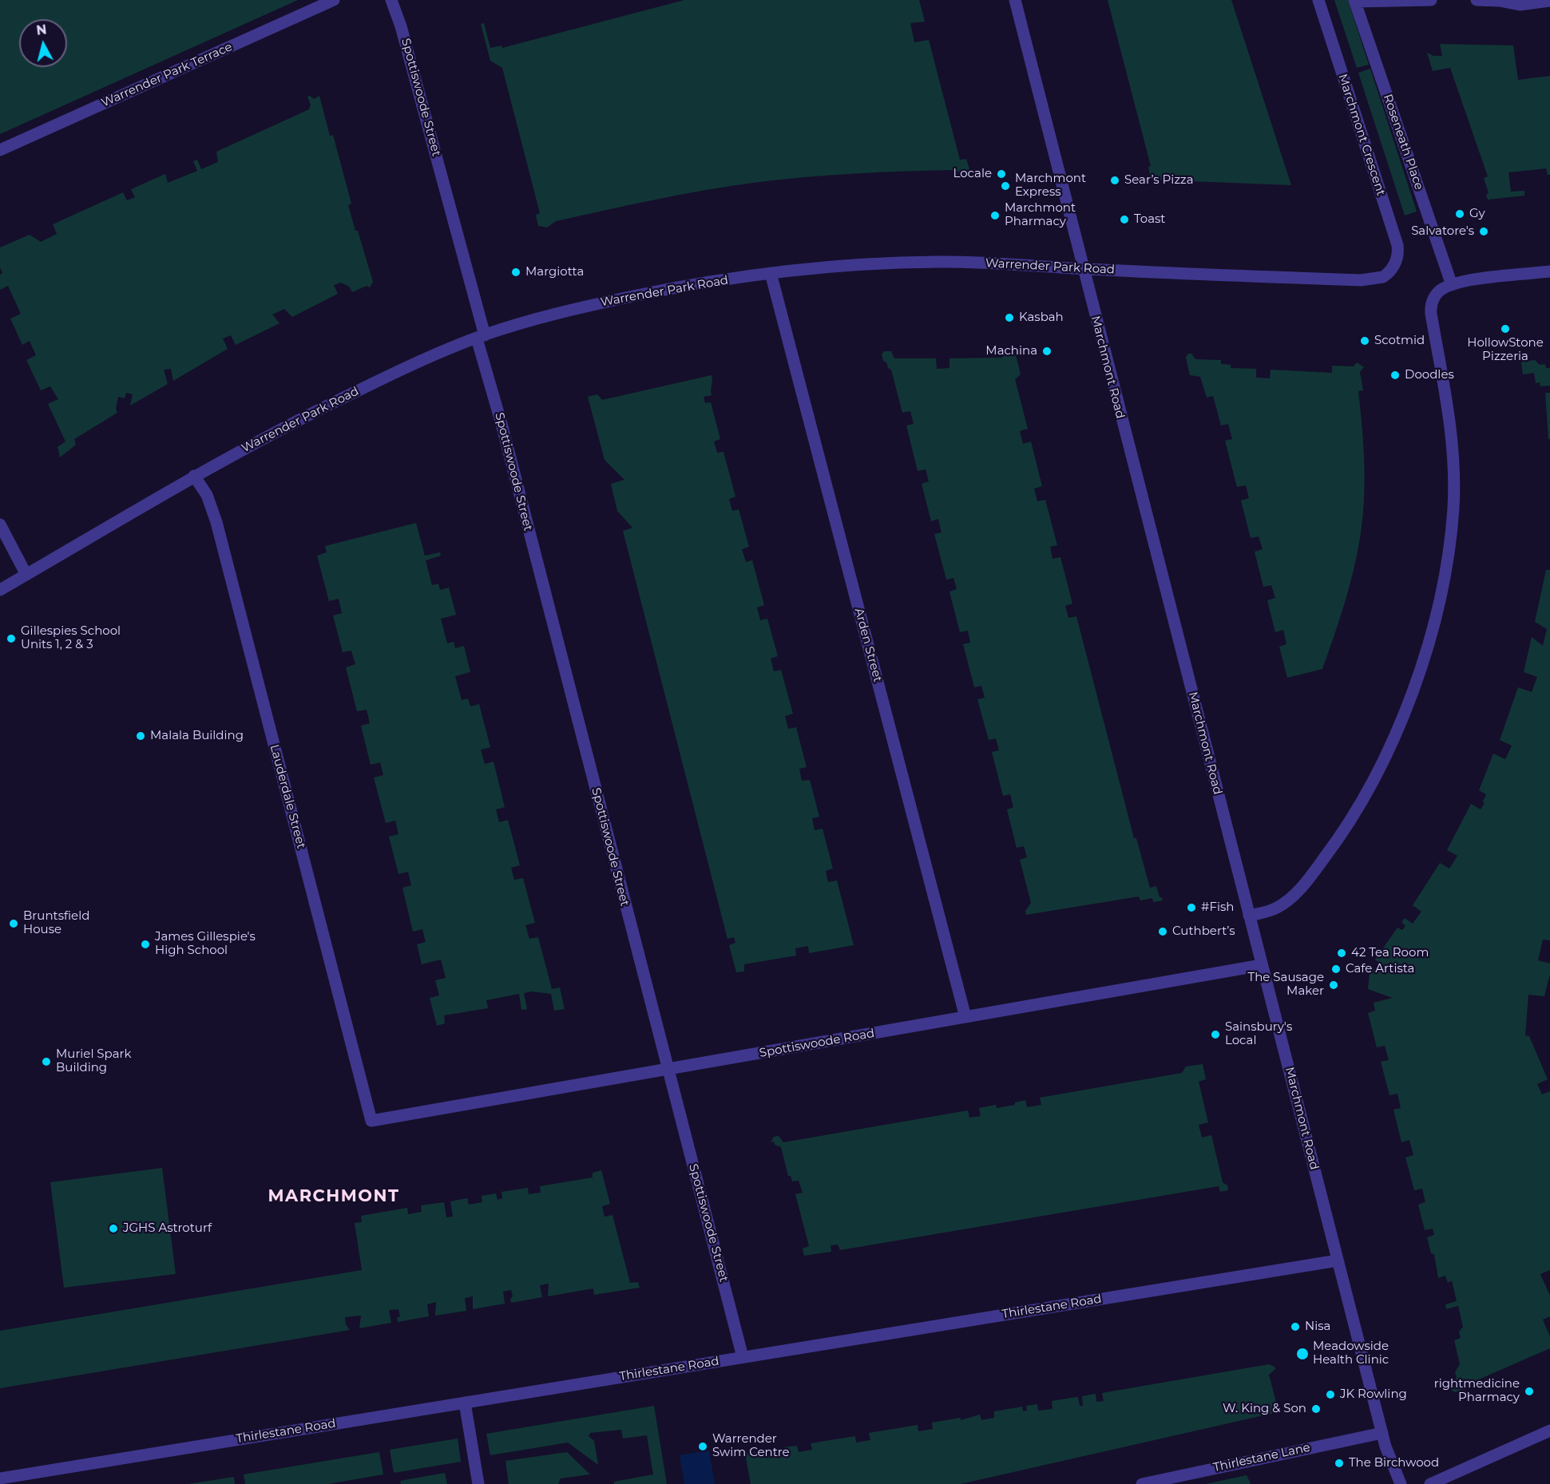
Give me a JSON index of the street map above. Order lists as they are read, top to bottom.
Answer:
{
  "streets": {
    "street": [
      "Warrender Park Terrace",
      "Spottiswoode Street",
      "Marchmont Crescent",
      "Roseneath Place",
      "Warrender Park Road",
      "Marchmont Road",
      "Arden Street",
      "Lauderdale Street",
      "Spottiswoode Road",
      "Thirlestane Road",
      "Thirlestane Lane"
    ]
  },
  "crossings": [
    ["Spottiswoode Street", "Warrender Park Road"],
    ["Spottiswoode Street", "Spottiswoode Road"],
    ["Spottiswoode Street", "Thirlestane Road"],
    ["Marchmont Crescent", "Warrender Park Road"],
    ["Warrender Park Road", "Marchmont Road"],
    ["Warrender Park Road", "Arden Street"],
    ["Warrender Park Road", "Lauderdale Street"],
    ["Marchmont Road", "Spottiswoode Road"],
    ["Marchmont Road", "Thirlestane Road"],
    ["Marchmont Road", "Thirlestane Lane"],
    ["Arden Street", "Spottiswoode Road"],
    ["Lauderdale Street", "Spottiswoode Road"]
  ],
  "districts": ["MARCHMONT"],
  "places": [
    "Locale",
    "Sear’s Pizza",
    "Marchmont Express",
    "Gy",
    "Marchmont Pharmacy",
    "Toast",
    "Salvatore's",
    "Margiotta",
    "Kasbah",
    "HollowStone Pizzeria",
    "Scotmid",
    "Machina",
    "Doodles",
    "Gillespies School Units 1, 2 & 3",
    "Malala Building",
    "#Fish",
    "Bruntsfield House",
    "Cuthbert’s",
    "James Gillespie's High School",
    "42 Tea Room",
    "Cafe Artista",
    "The Sausage Maker",
    "Sainsbury's Local",
    "Muriel Spark Building",
    "JGHS Astroturf",
    "Nisa",
    "Meadowside Health Clinic",
    "rightmedicine Pharmacy",
    "JK Rowling",
    "W. King & Son",
    "Warrender Swim Centre",
    "The Birchwood"
  ],
  "north": "top"
}
